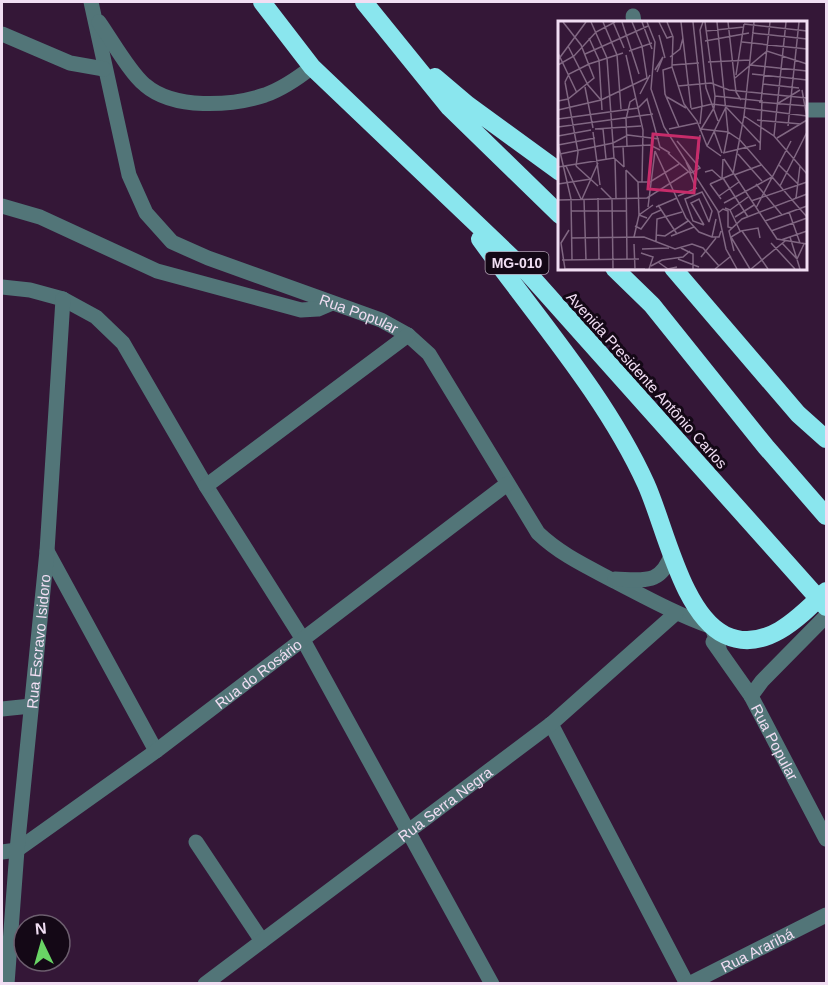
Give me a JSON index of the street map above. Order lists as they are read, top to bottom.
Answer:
{
  "streets": {
    "highway": ["MG-010", "Avenida Presidente Antônio Carlos"],
    "street": [
      "Rua Popular",
      "Rua Escravo Isidoro",
      "Rua do Rosário",
      "Rua Serra Negra",
      "Rua Araribá"
    ]
  },
  "crossings": [
    ["Rua Popular", "Rua do Rosário"],
    ["Rua Popular", "Rua Serra Negra"],
    ["Rua Escravo Isidoro", "Rua do Rosário"]
  ],
  "north": "top"
}
